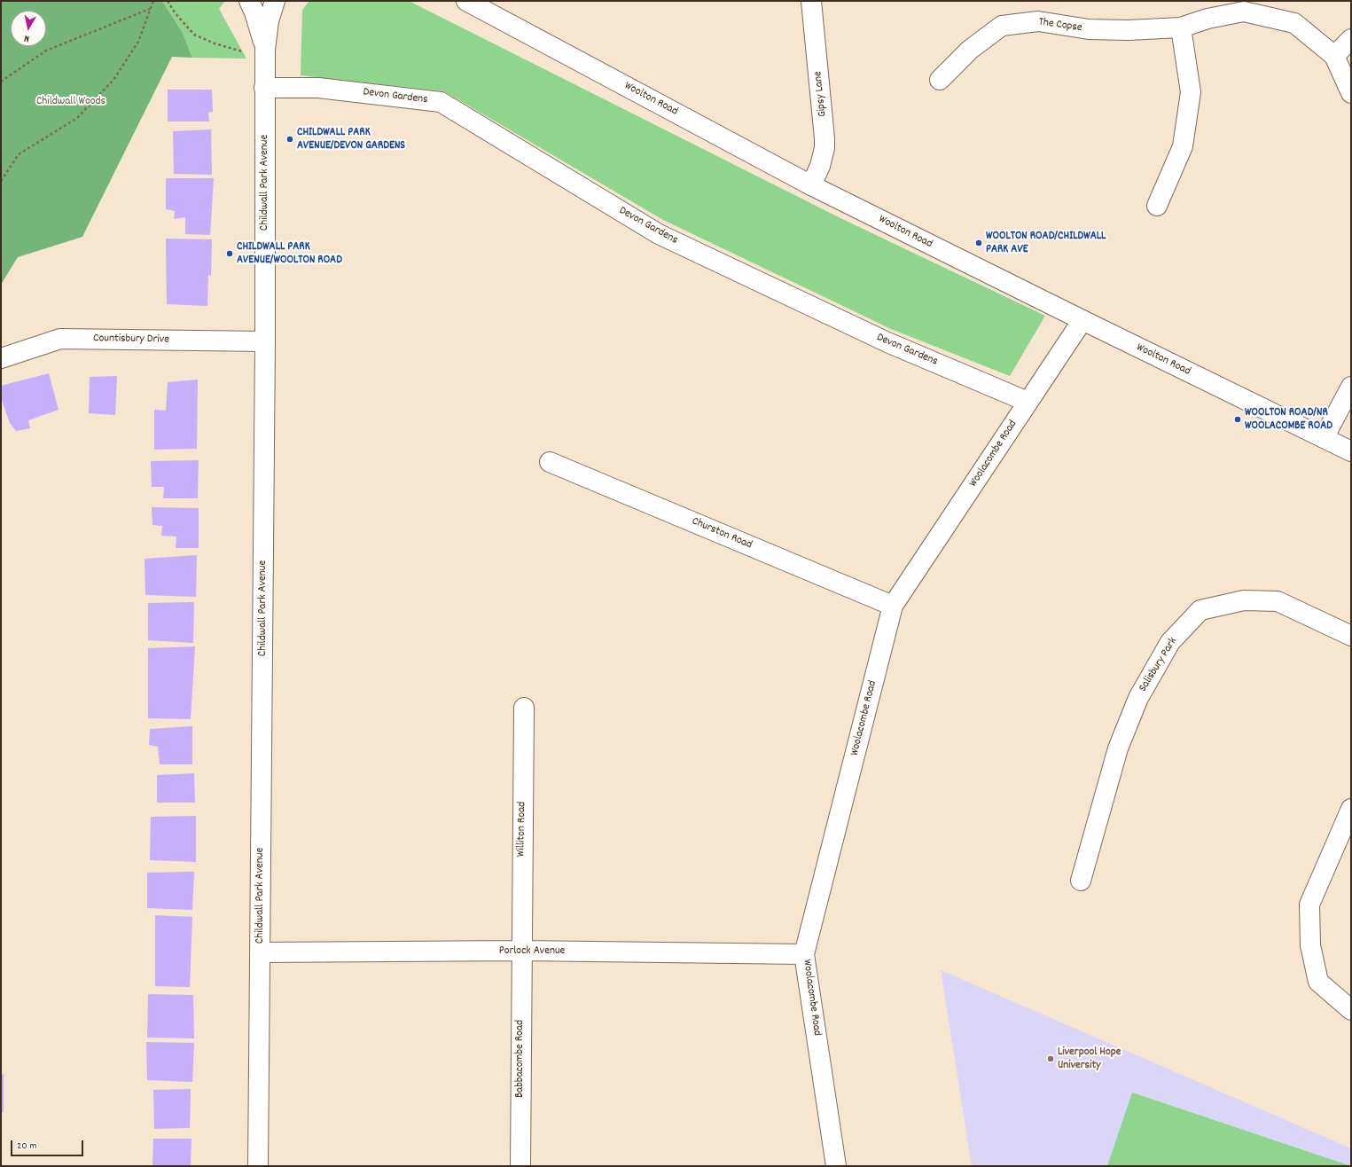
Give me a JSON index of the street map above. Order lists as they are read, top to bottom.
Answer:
{
  "streets": {
    "street": [
      "The Copse",
      "Gipsy Lane",
      "Devon Gardens",
      "Woolton Road",
      "Childwall Park Avenue",
      "Countisbury Drive",
      "Woolacombe Road",
      "Churston Road",
      "Salisbury Park",
      "Williton Road",
      "Porlock Avenue",
      "Babbacombe Road"
    ]
  },
  "crossings": [
    ["Gipsy Lane", "Woolton Road"],
    ["Devon Gardens", "Childwall Park Avenue"],
    ["Devon Gardens", "Woolacombe Road"],
    ["Woolton Road", "Woolacombe Road"],
    ["Childwall Park Avenue", "Countisbury Drive"],
    ["Childwall Park Avenue", "Porlock Avenue"],
    ["Woolacombe Road", "Churston Road"],
    ["Woolacombe Road", "Porlock Avenue"],
    ["Williton Road", "Porlock Avenue"],
    ["Williton Road", "Babbacombe Road"],
    ["Porlock Avenue", "Babbacombe Road"]
  ],
  "parks": ["Childwall Woods"],
  "places": [
    "CHILDWALL PARK AVENUE/DEVON GARDENS",
    "WOOLTON ROAD/CHILDWALL PARK AVE",
    "CHILDWALL PARK AVENUE/WOOLTON ROAD",
    "WOOLTON ROAD/NR WOOLACOMBE ROAD",
    "Liverpool Hope University"
  ],
  "scale_bar": "20 m",
  "north": "bottom"
}
